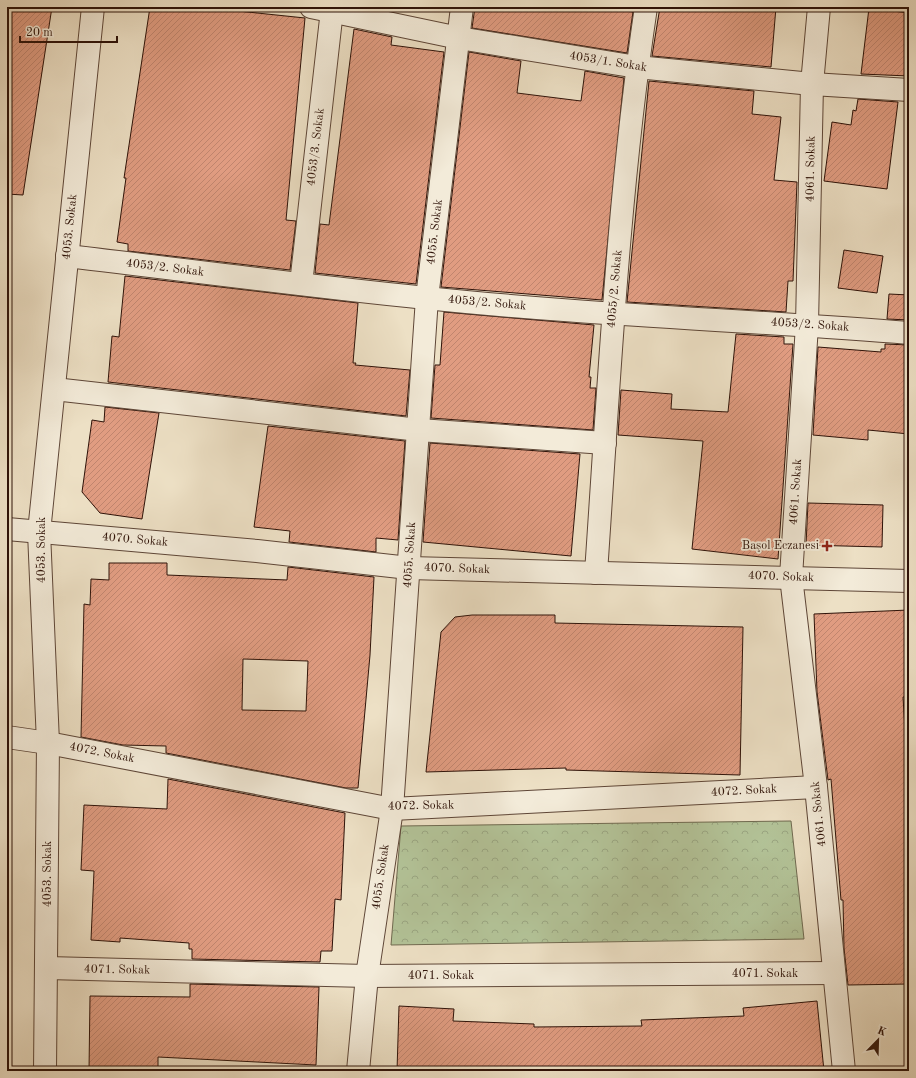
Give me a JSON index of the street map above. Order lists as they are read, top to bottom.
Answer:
{
  "streets": {
    "street": [
      "4053/1. Sokak",
      "4053/3. Sokak",
      "4061. Sokak",
      "4053. Sokak",
      "4055. Sokak",
      "4053/2. Sokak",
      "4055/2. Sokak",
      "4070. Sokak",
      "4072. Sokak",
      "4071. Sokak"
    ]
  },
  "crossings": [
    ["4053/1. Sokak", "4053/3. Sokak"],
    ["4053/1. Sokak", "4061. Sokak"],
    ["4053/1. Sokak", "4055. Sokak"],
    ["4053/1. Sokak", "4055/2. Sokak"],
    ["4053/3. Sokak", "4053/2. Sokak"],
    ["4061. Sokak", "4053/2. Sokak"],
    ["4061. Sokak", "4070. Sokak"],
    ["4061. Sokak", "4072. Sokak"],
    ["4061. Sokak", "4071. Sokak"],
    ["4053. Sokak", "4053/2. Sokak"],
    ["4053. Sokak", "4070. Sokak"],
    ["4053. Sokak", "4072. Sokak"],
    ["4053. Sokak", "4071. Sokak"],
    ["4055. Sokak", "4053/2. Sokak"],
    ["4055. Sokak", "4070. Sokak"],
    ["4055. Sokak", "4072. Sokak"],
    ["4055. Sokak", "4071. Sokak"],
    ["4053/2. Sokak", "4055/2. Sokak"],
    ["4055/2. Sokak", "4070. Sokak"]
  ],
  "places": {
    "health": ["Başol Eczanesi"]
  },
  "scale_bar": "20 m",
  "north": "top right"
}
